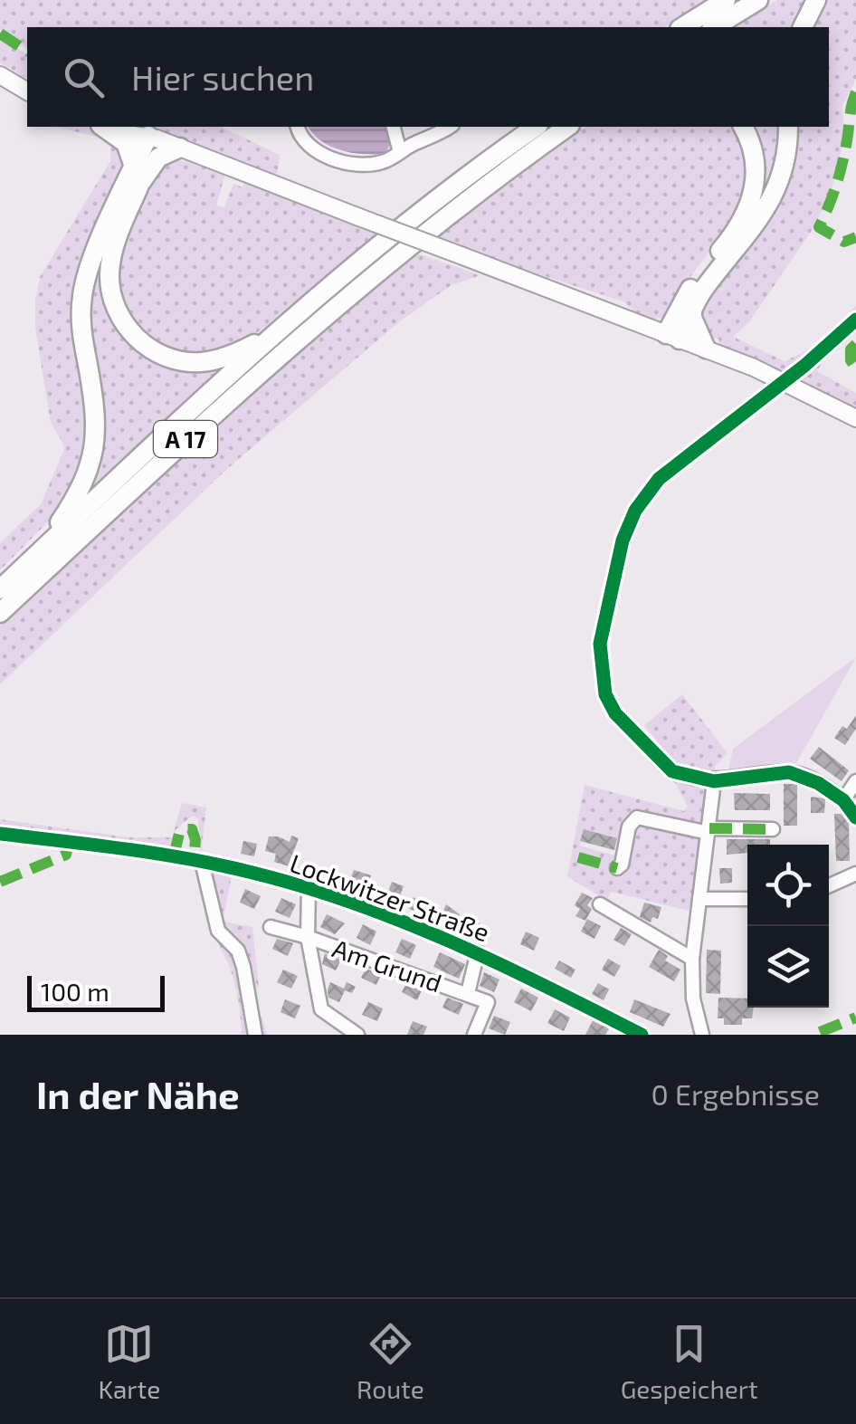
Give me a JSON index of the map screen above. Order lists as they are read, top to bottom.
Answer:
{
  "streets": {
    "highway": ["A 17"],
    "street": ["Lockwitzer Straße", "Am Grund"]
  },
  "crossings": [
    ["Lockwitzer Straße", "Am Grund"]
  ],
  "scale_bar": "100 m",
  "page": {
    "search": "Hier suchen",
    "scale": "100 m",
    "heading": ["In der Nähe", "0 Ergebnisse"],
    "nav": ["Karte", "Route", "Gespeichert"]
  }
}
